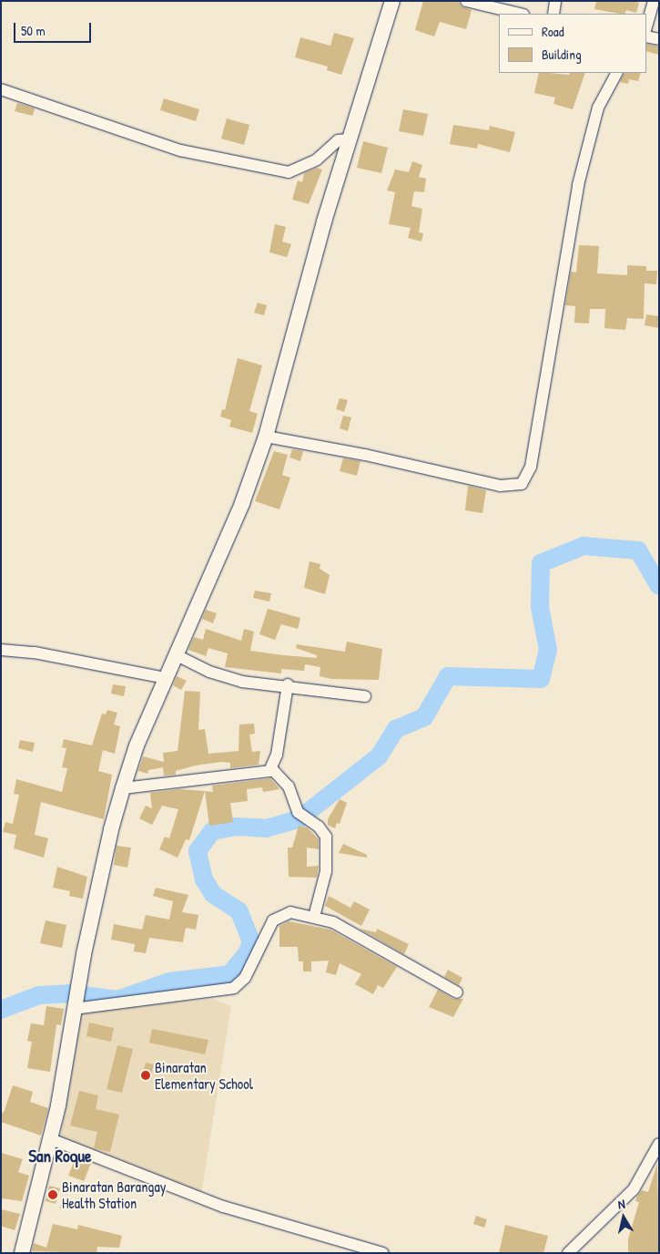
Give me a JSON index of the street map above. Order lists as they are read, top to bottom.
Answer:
{
  "districts": ["San Roque"],
  "places": ["Binaratan Elementary School", "Binaratan Barangay Health Station"],
  "legend": ["Road", "Building"],
  "scale_bar": "50 m",
  "north": "top"
}
